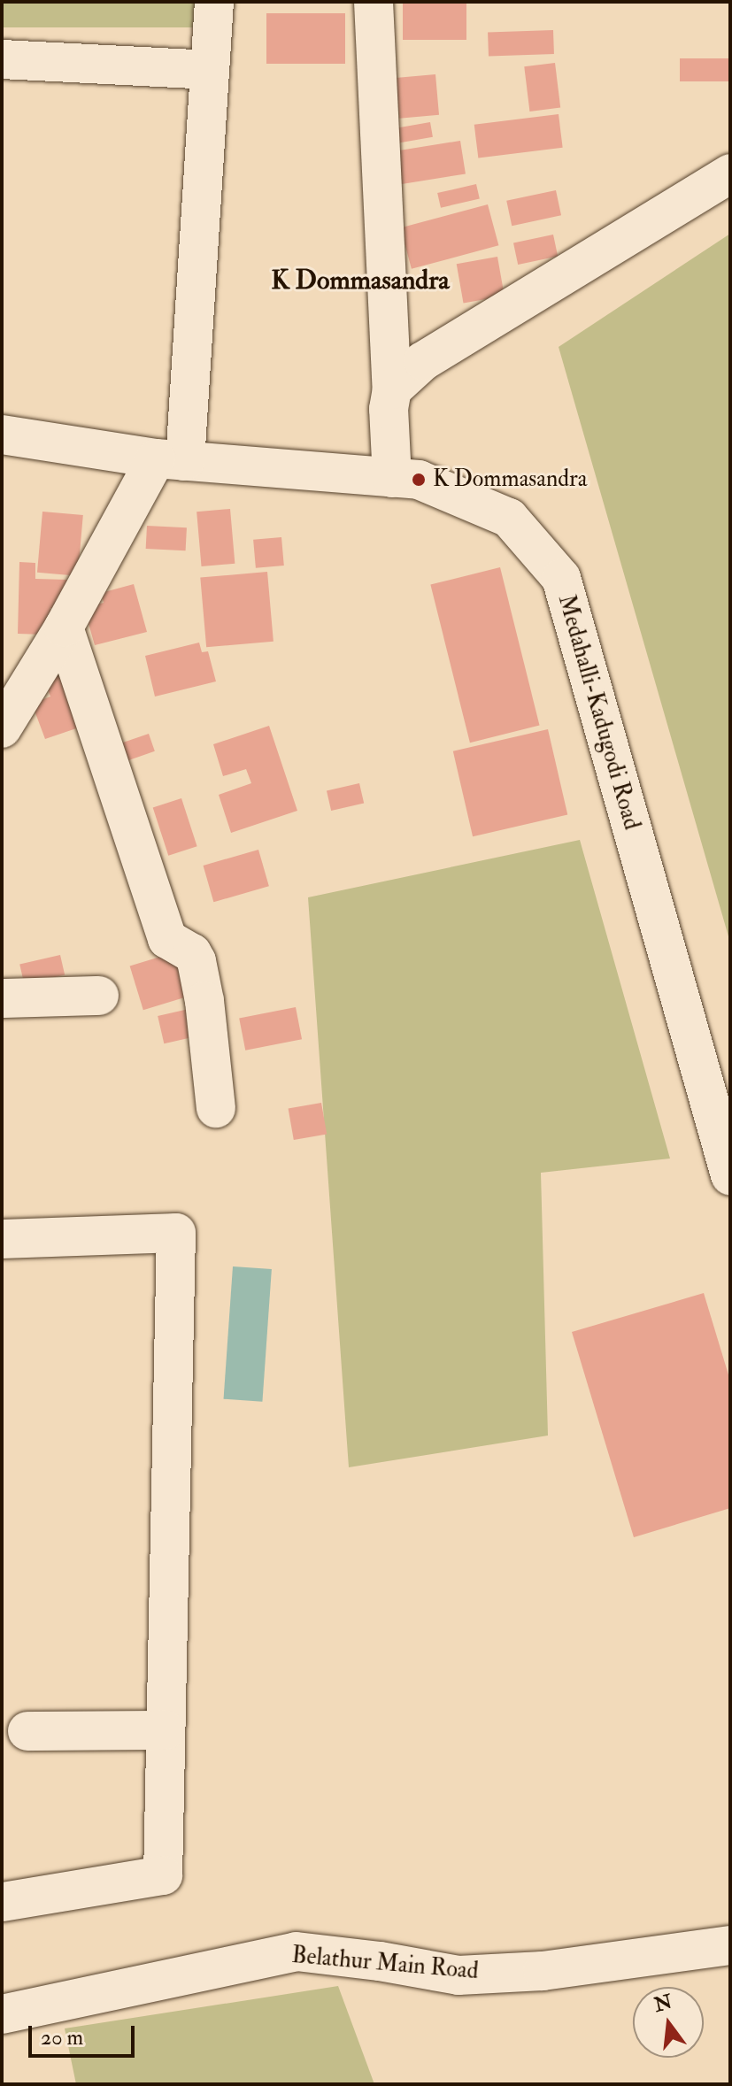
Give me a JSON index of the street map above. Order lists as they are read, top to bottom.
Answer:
{
  "streets": {
    "street": ["Medahalli-Kadugodi Road", "Belathur Main Road"]
  },
  "districts": ["K Dommasandra"],
  "places": ["K Dommasandra"],
  "scale_bar": "20 m",
  "north": "top"
}
